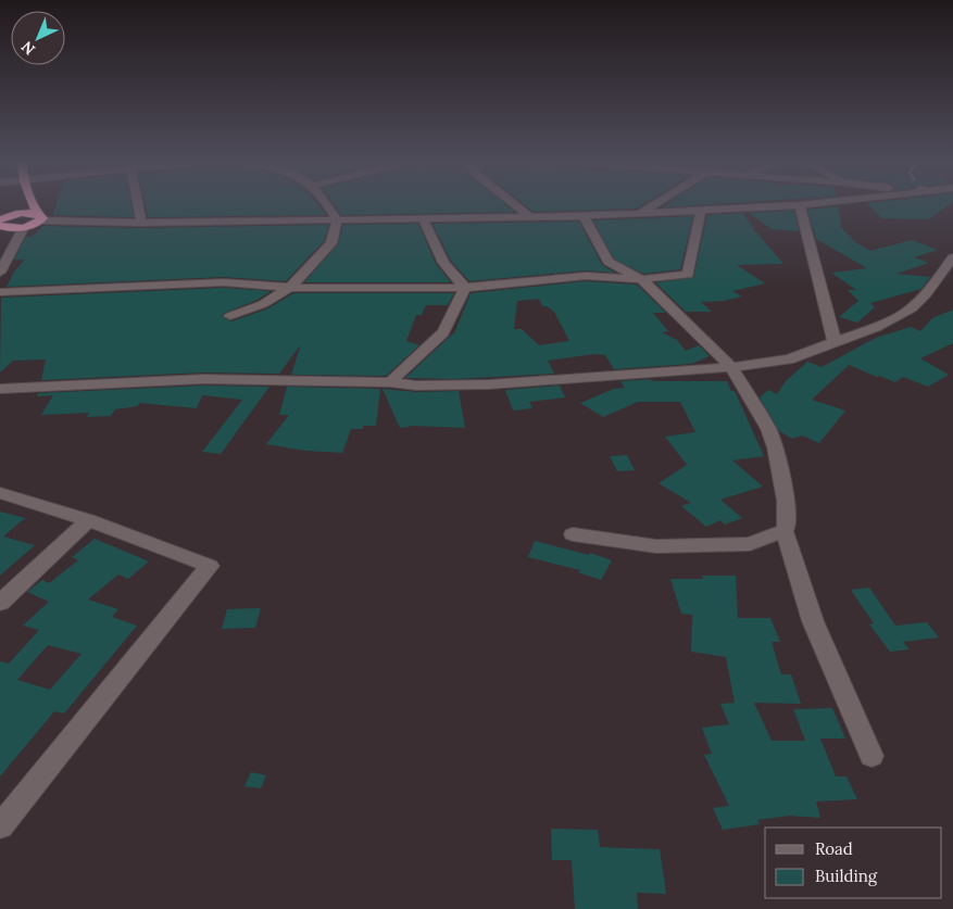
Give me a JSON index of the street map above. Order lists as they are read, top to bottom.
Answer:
{
  "legend": ["Road", "Building"],
  "north": "bottom left"
}
